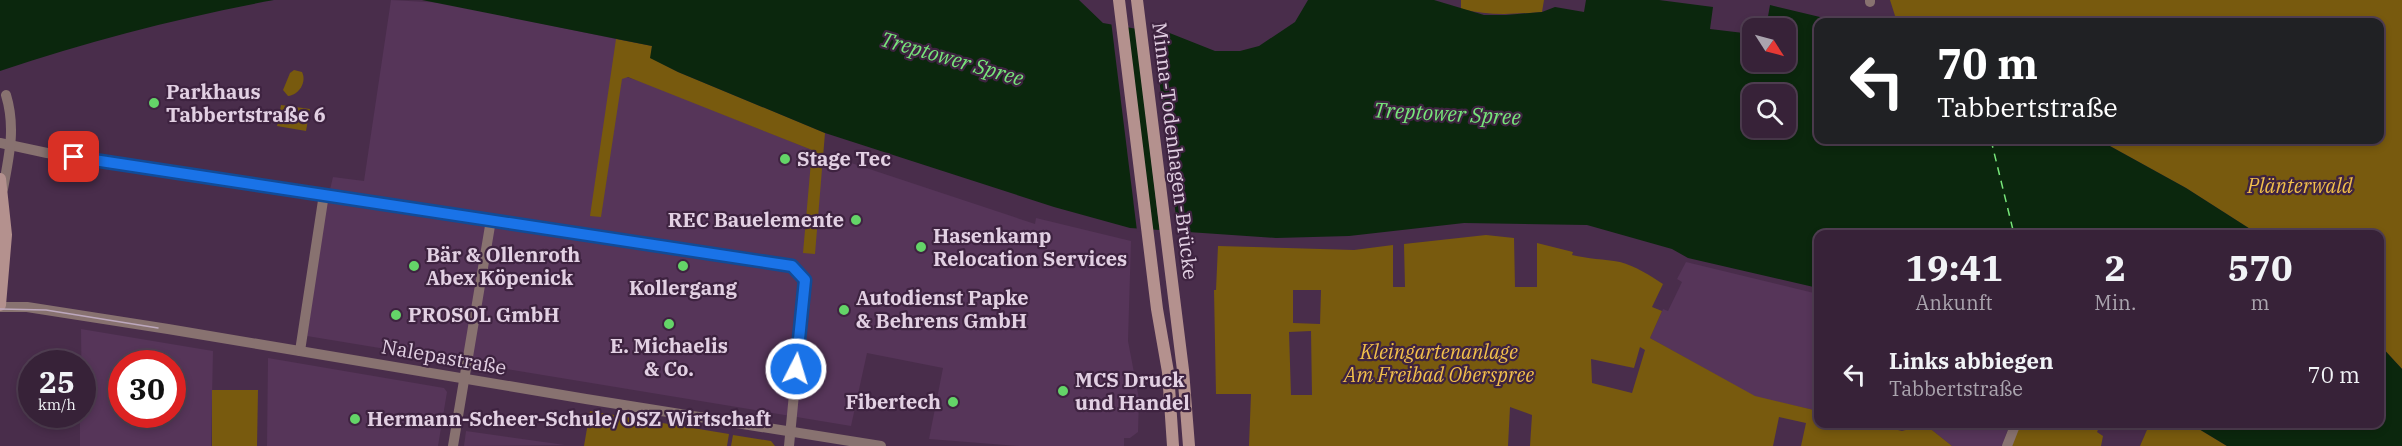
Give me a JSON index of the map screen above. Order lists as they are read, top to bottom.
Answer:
{
  "streets": {
    "main road": ["Minna-Todenhagen-Brücke"],
    "street": ["Nalepastraße"]
  },
  "water": ["Treptower Spree"],
  "parks": ["Plänterwald", "Kleingartenanlage Am Freibad Oberspree"],
  "places": [
    "Parkhaus Tabbertstraße 6",
    "Stage Tec",
    "REC Bauelemente",
    "Hasenkamp Relocation Services",
    "Bär & Ollenroth Abex Köpenick",
    "Kollergang",
    "Autodienst Papke & Behrens GmbH",
    "PROSOL GmbH",
    "E. Michaelis & Co.",
    "MCS Druck und Handel",
    "Fibertech",
    "Hermann-Scheer-Schule/OSZ Wirtschaft"
  ],
  "north": "bottom right",
  "page": {
    "turn": ["70 m", "Tabbertstraße"],
    "eta": [
      "19:41",
      "Ankunft",
      "2",
      "Min.",
      "570",
      "m"
    ],
    "list": [
      {
        "name": "Links abbiegen",
        "note": "Tabbertstraße",
        "value": "70 m"
      }
    ],
    "speed": "25 km/h",
    "limit": "30"
  }
}
